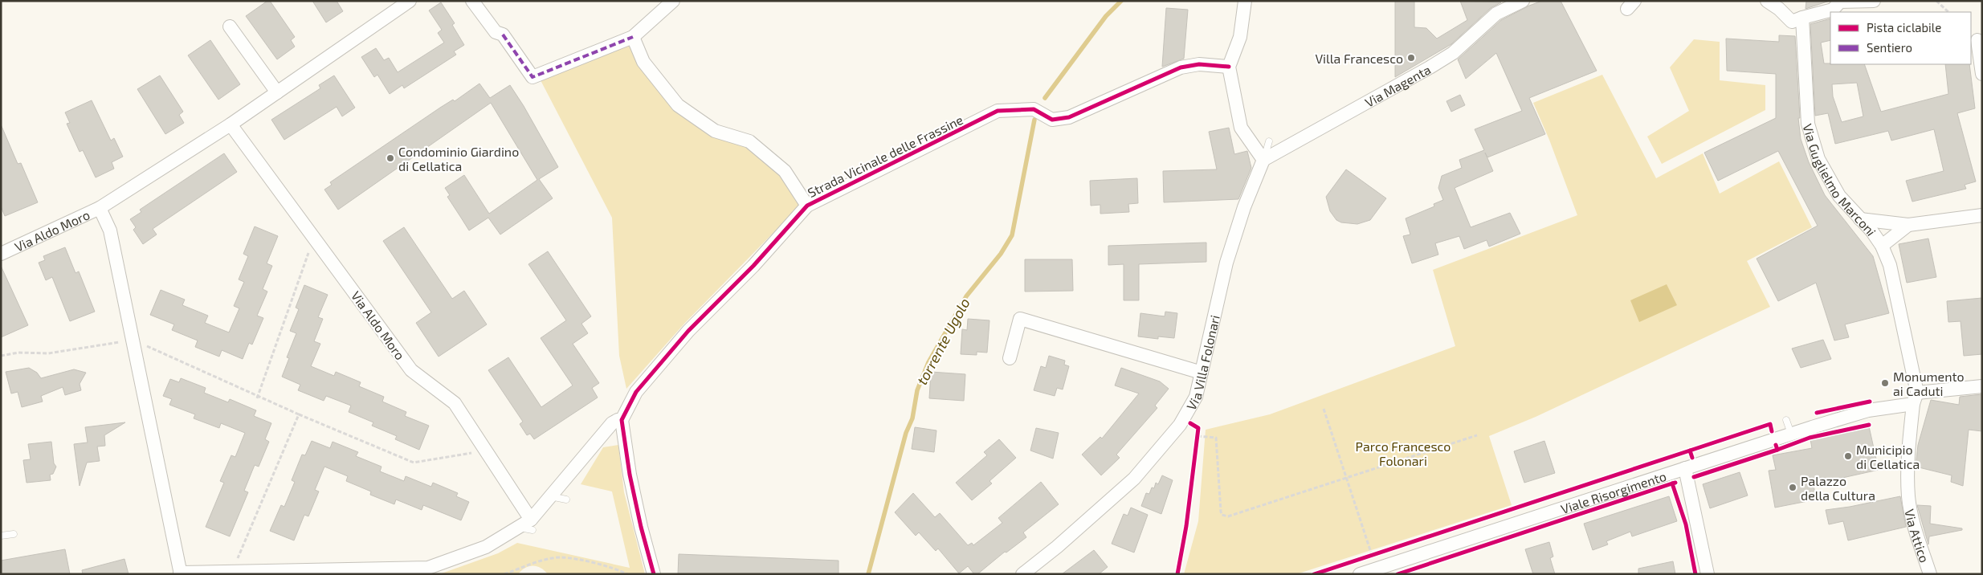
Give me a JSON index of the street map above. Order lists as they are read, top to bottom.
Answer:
{
  "streets": {
    "street": [
      "Via Magenta",
      "Strada Vicinale delle Frassine",
      "Via Guglielmo Marconi",
      "Via Aldo Moro",
      "Via Villa Folonari",
      "Viale Risorgimento",
      "Via Attico"
    ]
  },
  "crossings": [
    ["Via Magenta", "Via Villa Folonari"],
    ["Strada Vicinale delle Frassine", "Via Aldo Moro"],
    ["Via Guglielmo Marconi", "Viale Risorgimento"],
    ["Via Guglielmo Marconi", "Via Attico"],
    ["Viale Risorgimento", "Via Attico"]
  ],
  "water": ["torrente Ugolo"],
  "parks": ["Parco Francesco Folonari"],
  "places": [
    "Villa Francesco",
    "Condominio Giardino di Cellatica",
    "Monumento ai Caduti",
    "Municipio di Cellatica",
    "Palazzo della Cultura"
  ],
  "legend": ["Pista ciclabile", "Sentiero"]
}
